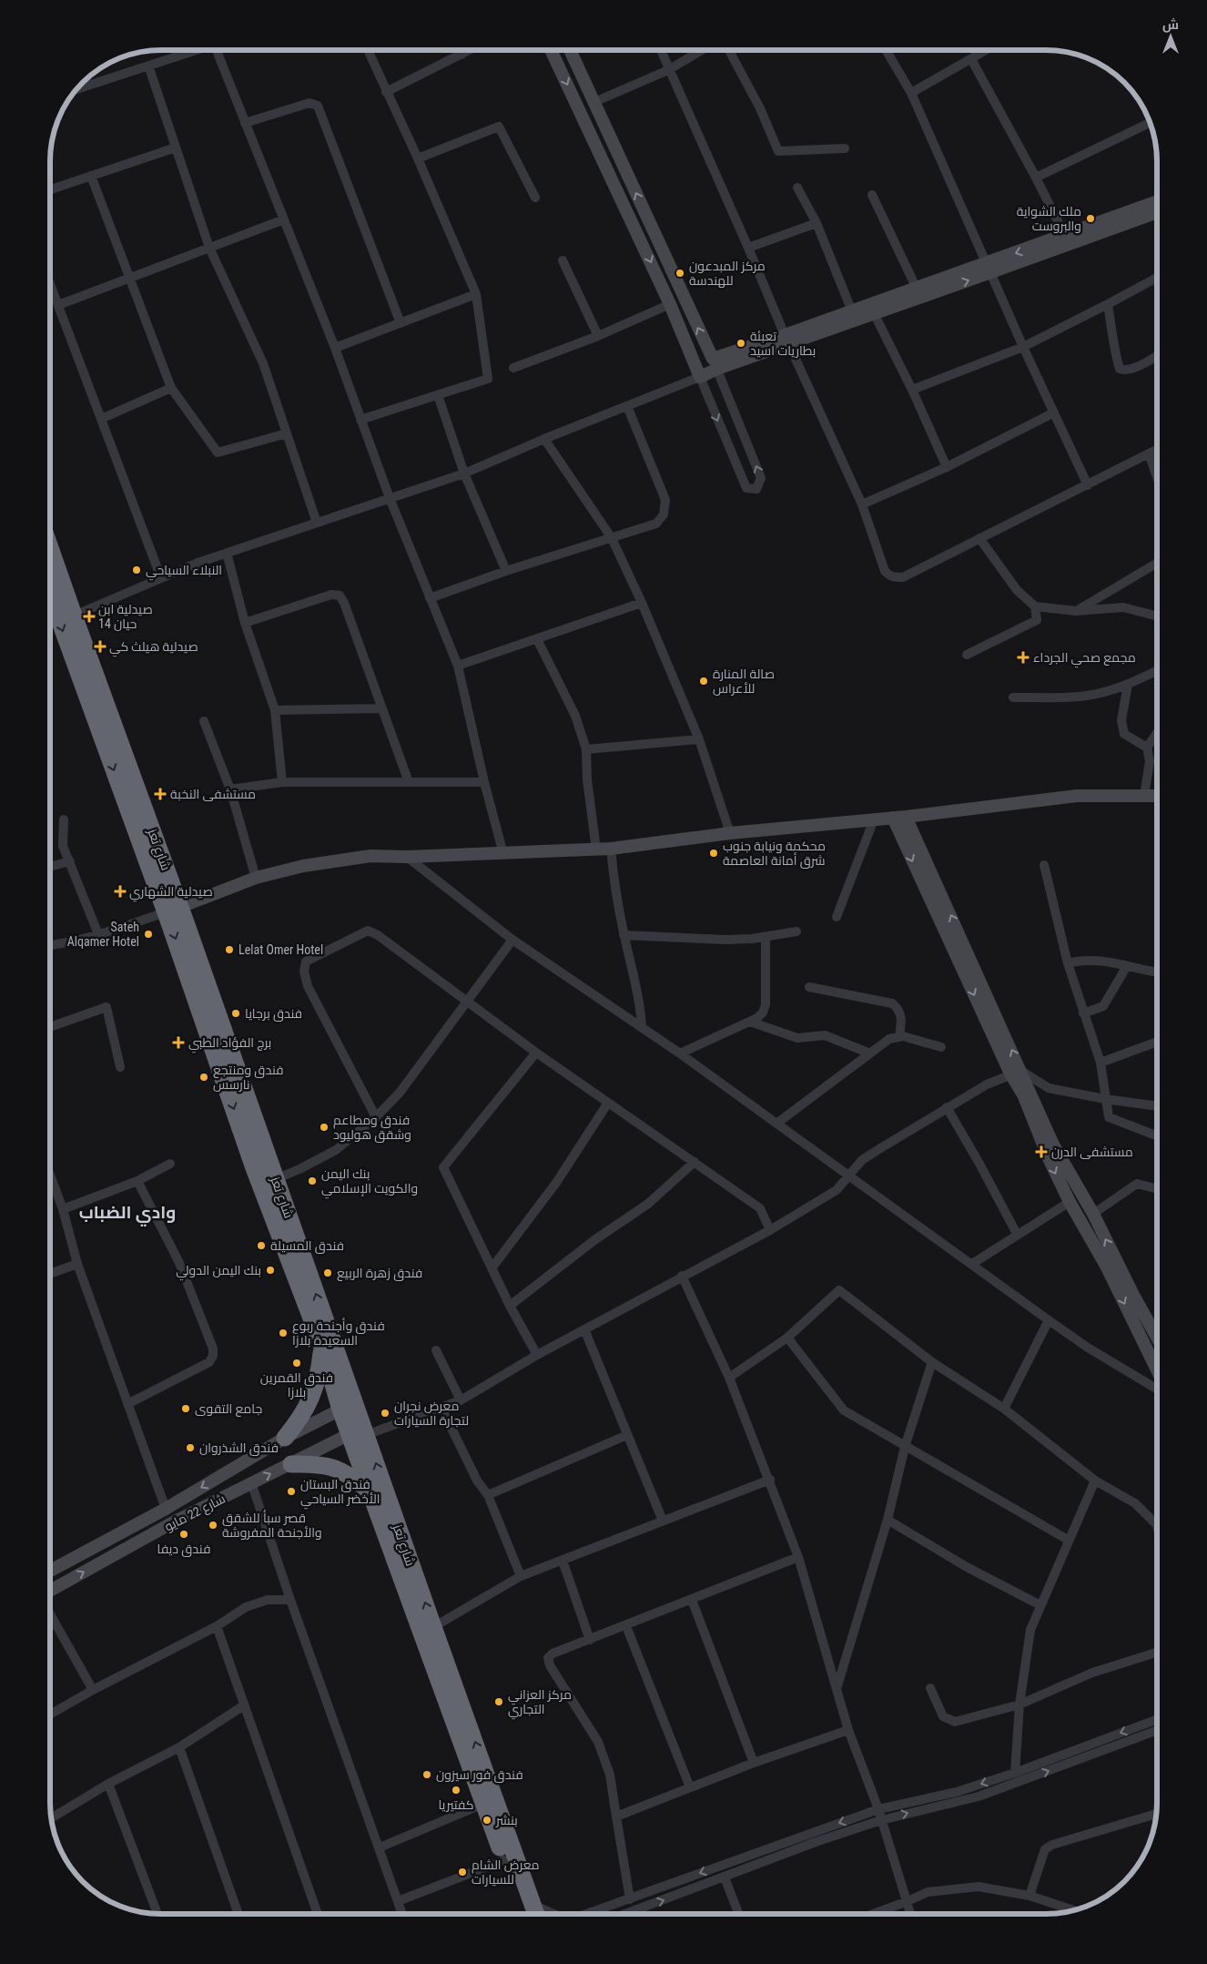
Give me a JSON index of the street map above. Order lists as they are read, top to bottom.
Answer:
{
  "streets": {
    "highway": ["شارع تعز"],
    "street": ["شارع 22 مايو"]
  },
  "crossings": [
    ["شارع تعز", "شارع 22 مايو"]
  ],
  "districts": ["وادي الضباب"],
  "places": {
    "other": [
      "ملك الشواية والبروست",
      "مركز المبدعون للهندسة",
      "تعبئة بطاريات اسيد",
      "النبلاء السياحي",
      "صالة المنارة للأعراس",
      "محكمة ونيابة جنوب شرق أمانة العاصمة",
      "Sateh Alqamer Hotel",
      "Lelat Omer Hotel",
      "فندق برجايا",
      "فندق ومنتجع نارسس",
      "فندق ومطاعم وشقق هوليود",
      "بنك اليمن والكويت الإسلامي",
      "فندق المسيلة",
      "بنك اليمن الدولي",
      "فندق زهرة الربيع",
      "فندق وأجنحة ربوع السعيدة بلازا",
      "فندق القمرين بلازا",
      "جامع التقوى",
      "معرض نجران لتجارة السيارات",
      "فندق الشذروان",
      "فندق البستان الأخضر السياحي",
      "قصر سبأ للشقق والأجنحة المفروشة",
      "فندق ديفا",
      "مركز العزاني التجاري",
      "فندق فور سيزون",
      "كفتيريا",
      "بنشر",
      "معرض الشام للسيارات"
    ],
    "health": [
      "صيدلية ابن حيان 14",
      "صيدلية هيلث كي",
      "مجمع صحي الجرداء",
      "مستشفى النخبة",
      "صيدلية الشهاري",
      "برج الفؤاد الطبي",
      "مستشفى الدرن"
    ]
  },
  "north": "top"
}
